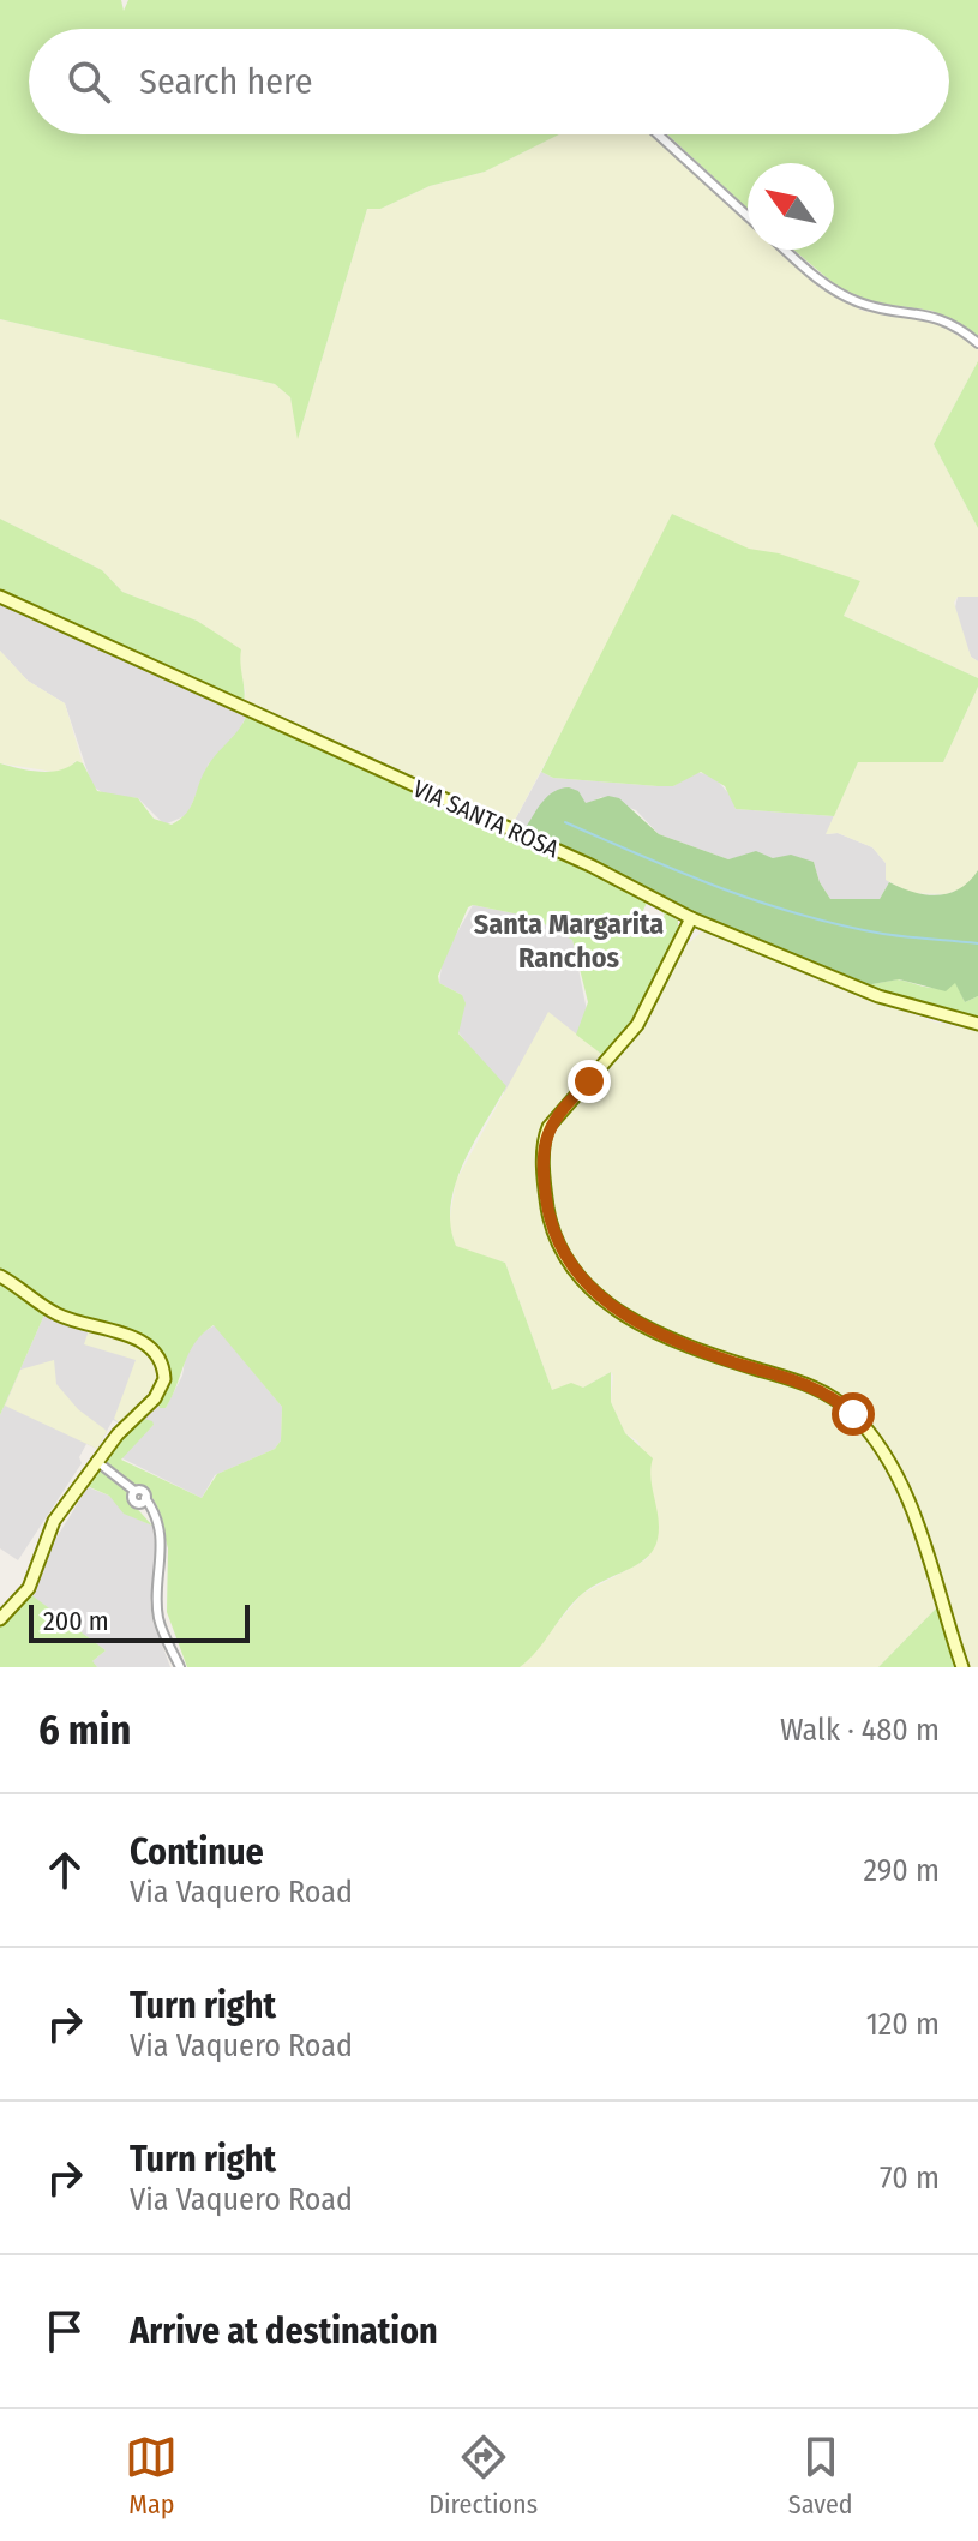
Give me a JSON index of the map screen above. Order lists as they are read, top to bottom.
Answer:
{
  "streets": {
    "street": ["VIA SANTA ROSA"]
  },
  "districts": ["Santa Margarita Ranchos"],
  "scale_bar": "200 m",
  "north": "top left",
  "page": {
    "search": "Search here",
    "scale": "200 m",
    "heading": ["6 min", "Walk · 480 m"],
    "list": [
      ["Continue", "Via Vaquero Road", "290 m"],
      ["Turn right", "Via Vaquero Road", "120 m"],
      ["Turn right", "Via Vaquero Road", "70 m"],
      "Arrive at destination"
    ],
    "nav": ["Map", "Directions", "Saved"]
  }
}
